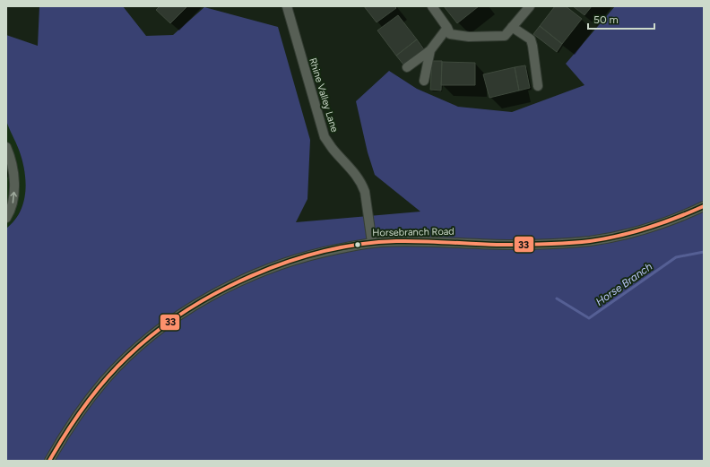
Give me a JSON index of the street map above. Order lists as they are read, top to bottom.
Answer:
{
  "streets": {
    "street": ["Rhine Valley Lane", "Horsebranch Road"]
  },
  "crossings": [
    ["Rhine Valley Lane", "Horsebranch Road"]
  ],
  "water": ["Horse Branch"],
  "lines": ["transit line 33"],
  "scale_bar": "50 m"
}
